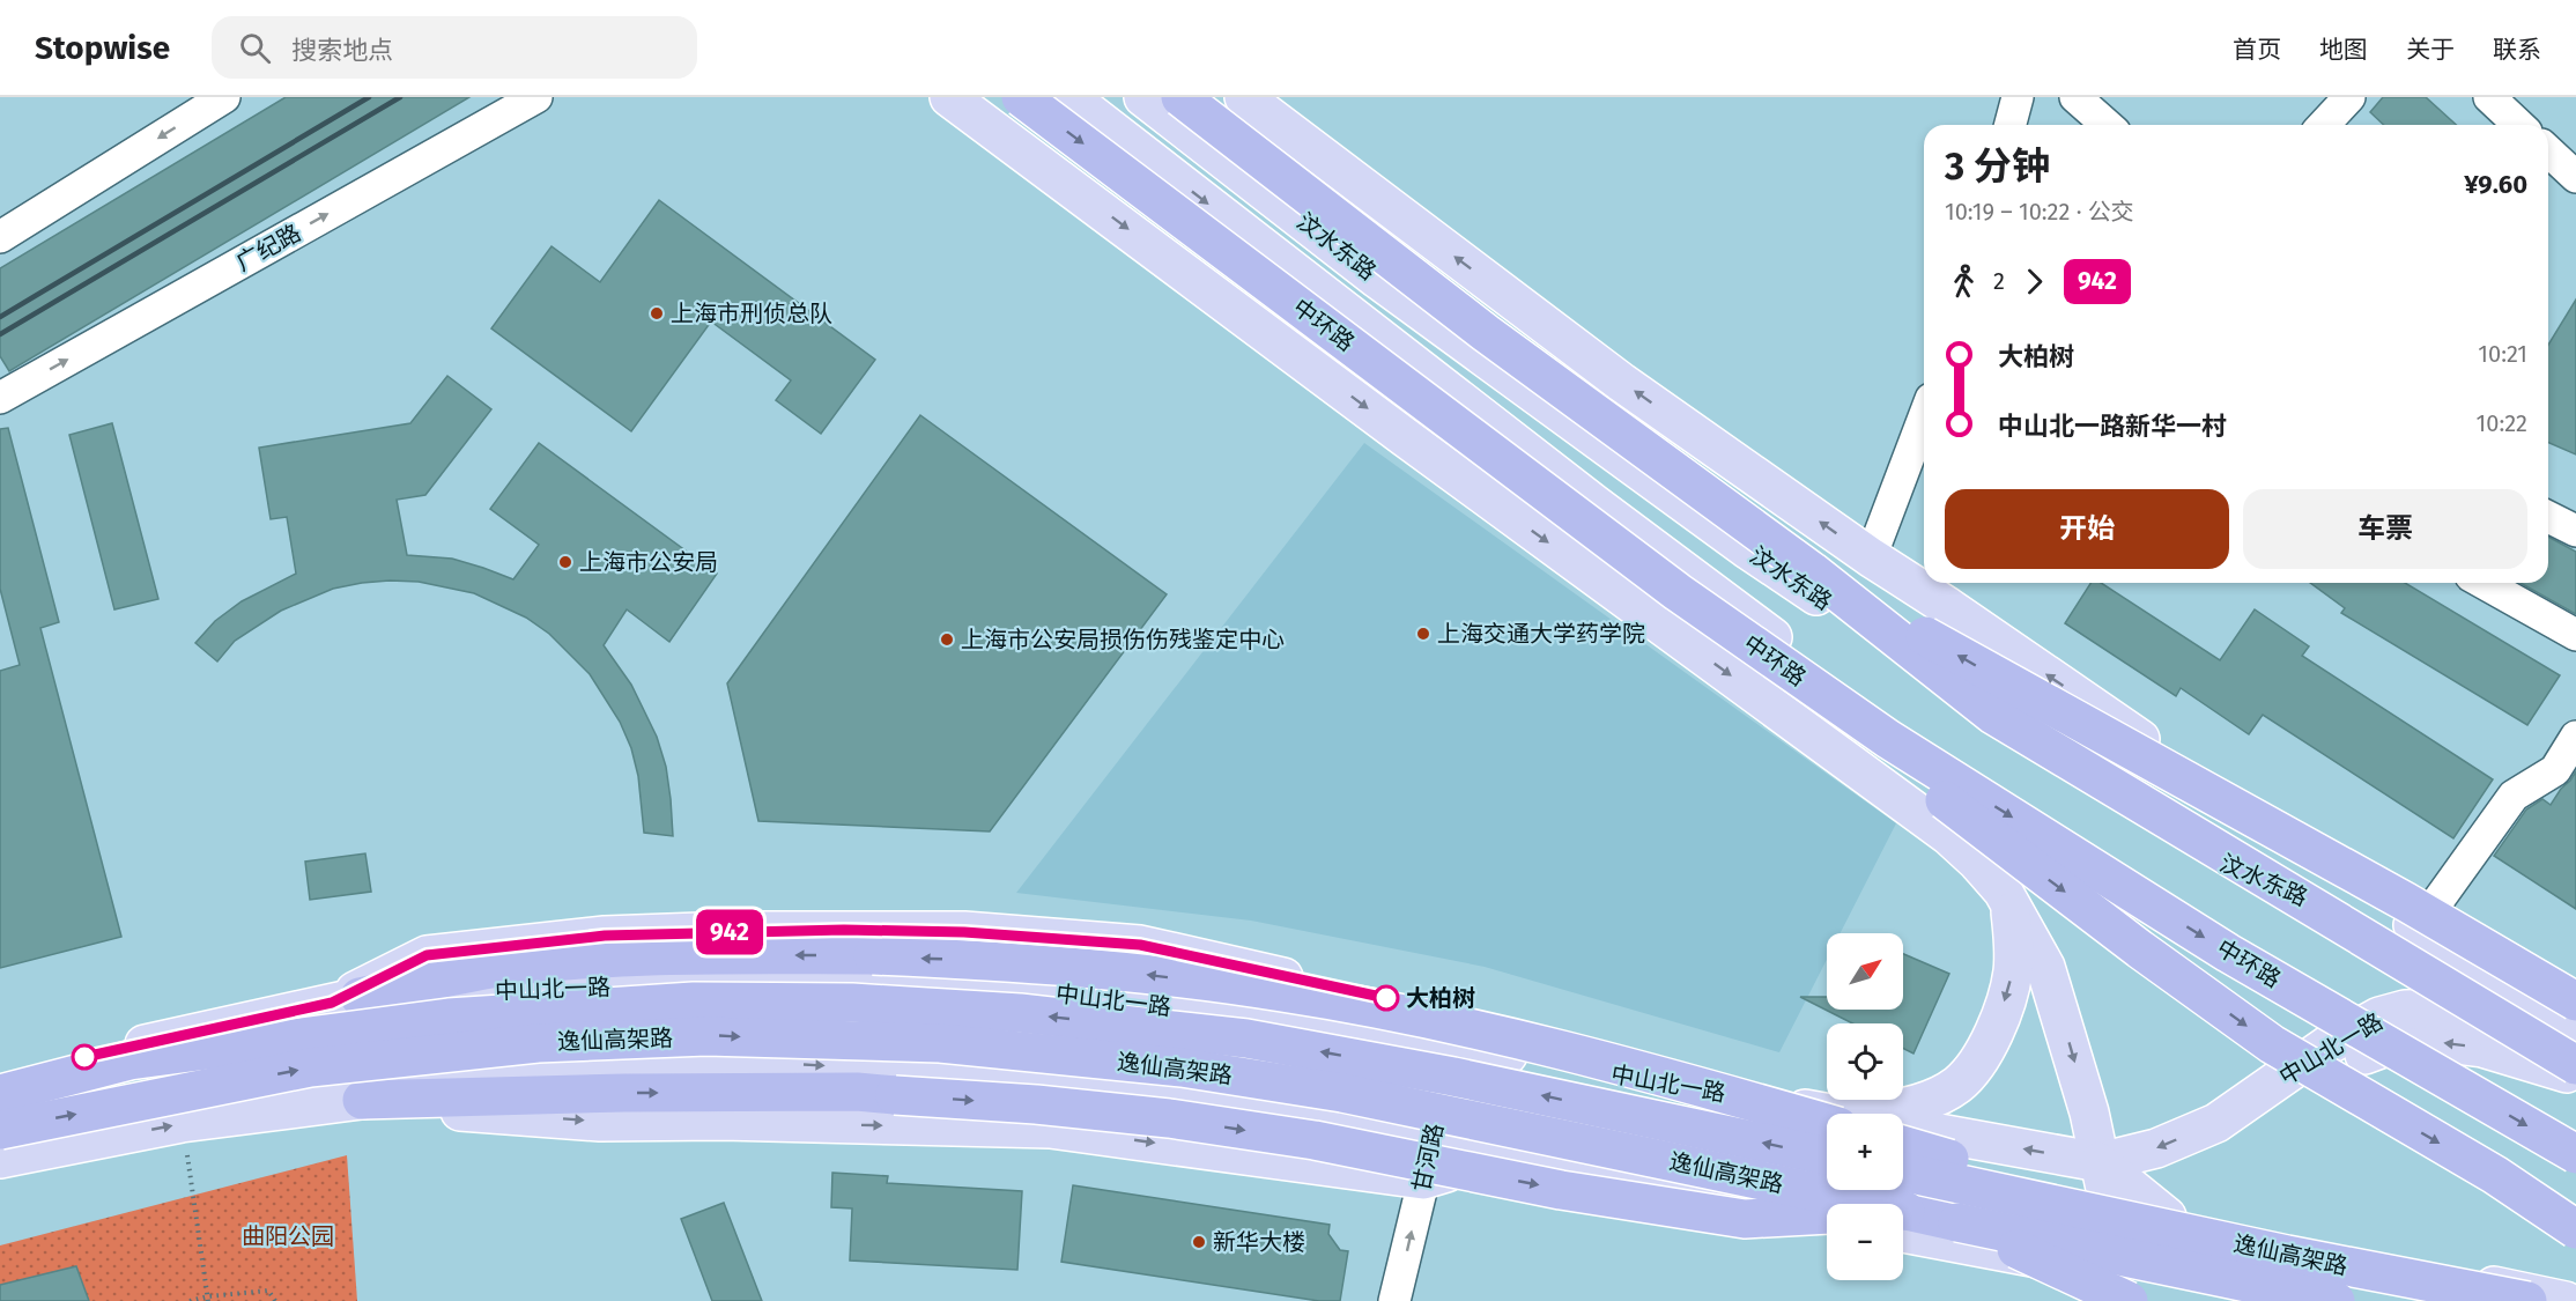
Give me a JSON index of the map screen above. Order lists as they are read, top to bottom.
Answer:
{
  "streets": {
    "highway": ["中环路", "逸仙高架路"],
    "main road": ["汶水东路", "中山北一路"],
    "street": ["广纪路", "甘河路"]
  },
  "crossings": [
    ["汶水东路", "中山北一路"],
    ["中山北一路", "甘河路"]
  ],
  "one_way": ["甘河路"],
  "parks": ["曲阳公园"],
  "places": [
    "上海市刑侦总队",
    "上海市公安局",
    "上海交通大学药学院",
    "上海市公安局损伤伤残鉴定中心",
    "大柏树",
    "新华大楼"
  ],
  "lines": ["bus line 942"],
  "north": "top right",
  "page": {
    "header": "Stopwise",
    "search": "搜索地点",
    "nav": [
      "首页",
      "地图",
      "关于",
      "联系"
    ],
    "on_map": "942",
    "heading": ["3 分钟", "10:19 – 10:22 · 公交", "¥9.60"],
    "legs": ["2", "942"],
    "list": [
      {
        "name": "大柏树",
        "value": "10:21"
      },
      {
        "name": "中山北一路新华一村",
        "value": "10:22"
      }
    ],
    "buttons": ["开始", "车票"],
    "map_buttons": ["+", "−"]
  }
}
